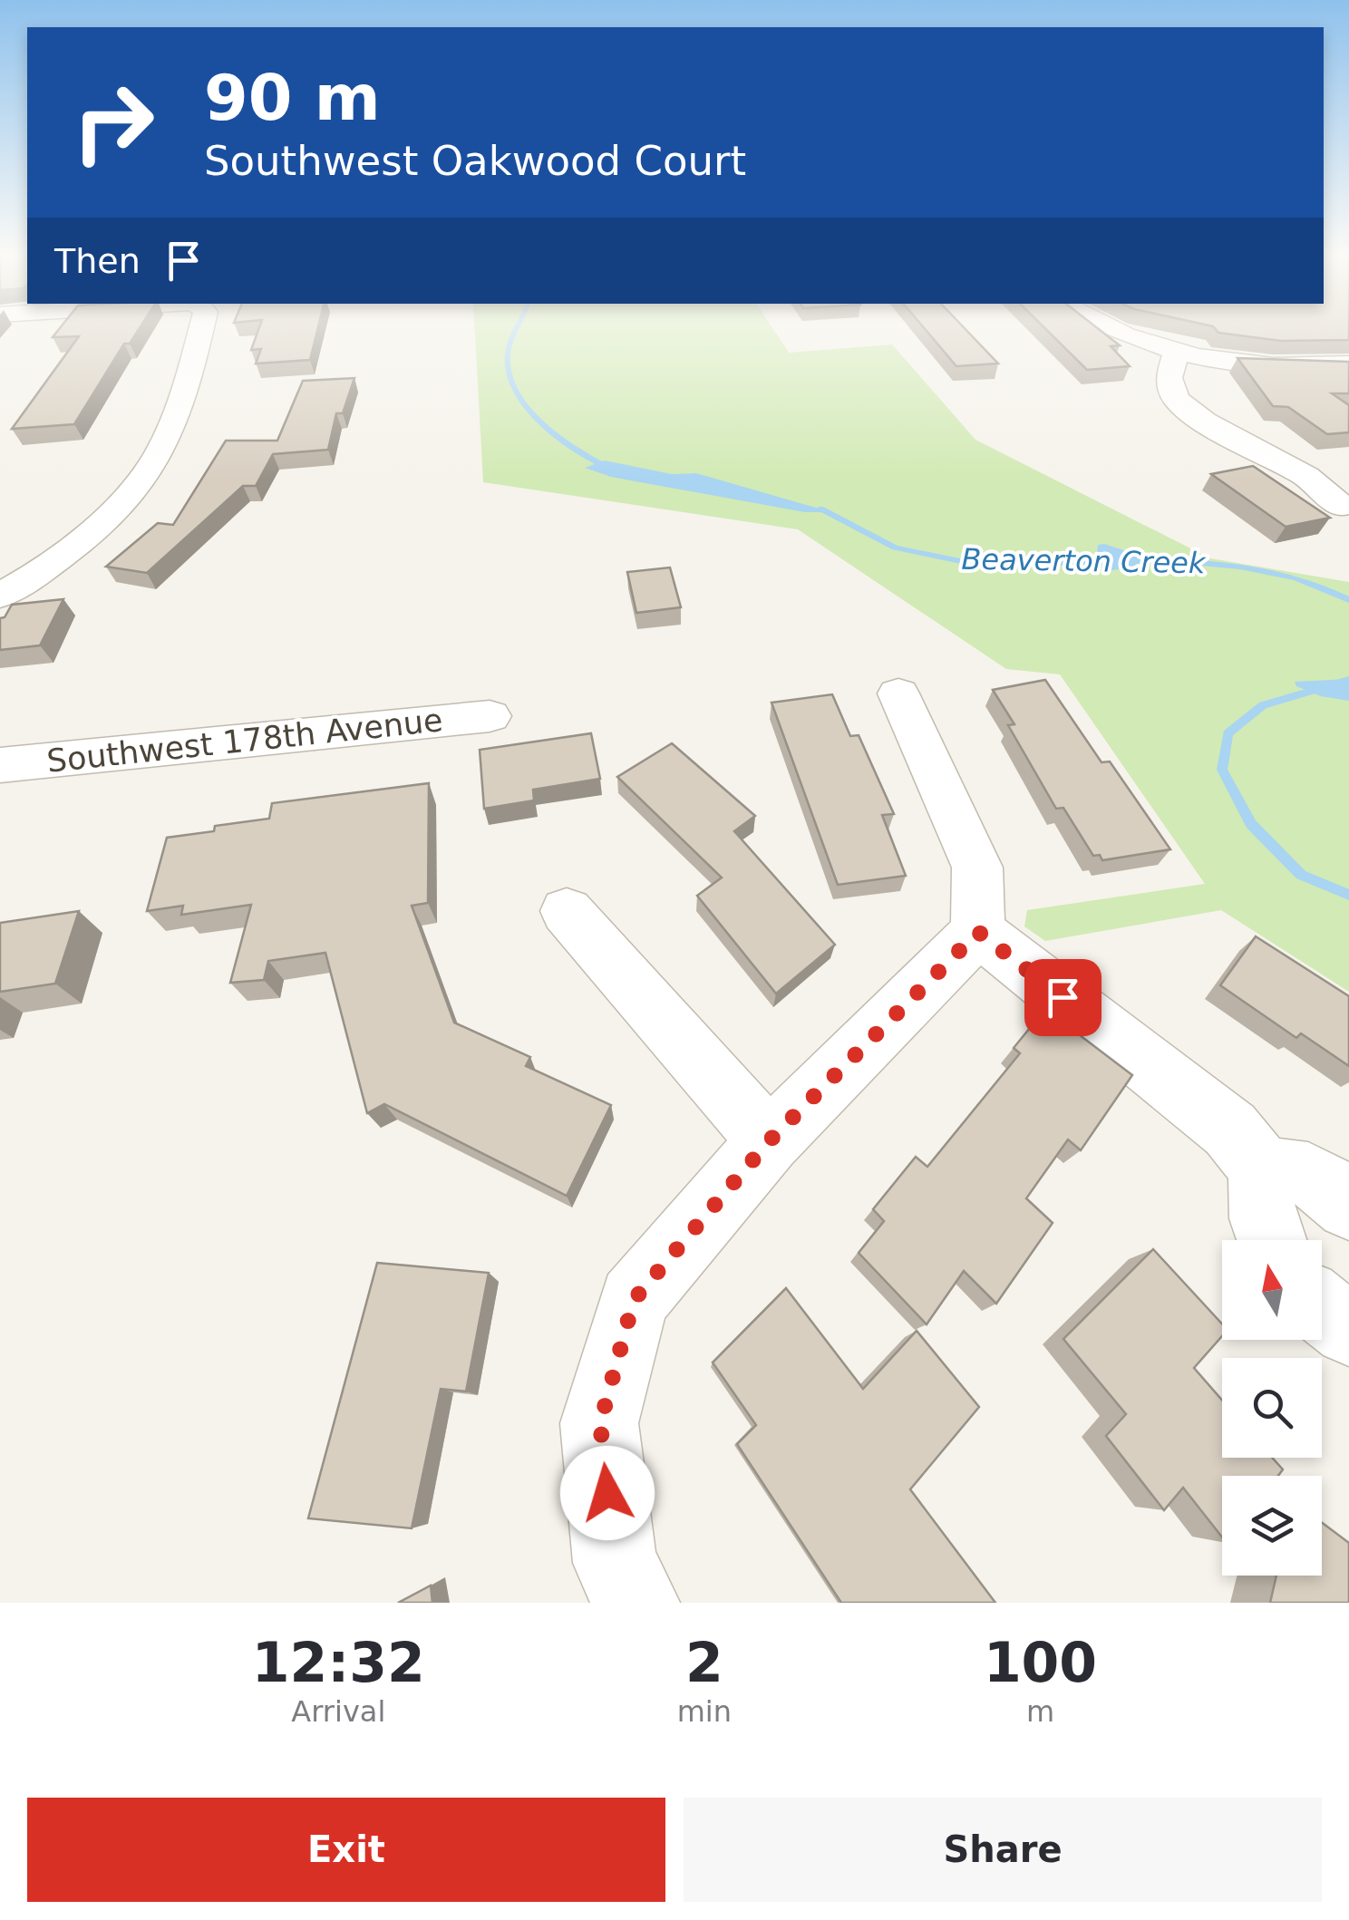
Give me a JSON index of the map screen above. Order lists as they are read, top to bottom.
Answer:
{
  "streets": {
    "street": ["Southwest 178th Avenue"]
  },
  "water": ["Beaverton Creek"],
  "north": "top",
  "page": {
    "turn": ["90 m", "Southwest Oakwood Court"],
    "then": "Then",
    "eta": [
      "12:32",
      "Arrival",
      "2",
      "min",
      "100",
      "m"
    ],
    "buttons": ["Exit", "Share"]
  }
}
